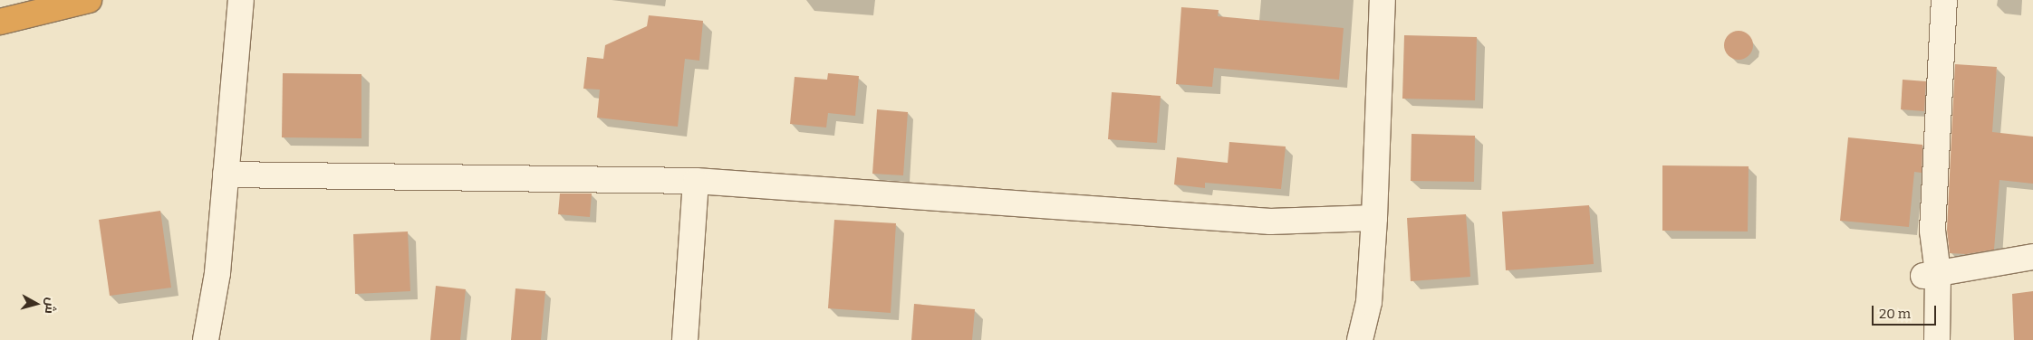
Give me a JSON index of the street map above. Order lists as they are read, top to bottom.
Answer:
{
  "scale_bar": "20 m",
  "north": "right"
}
